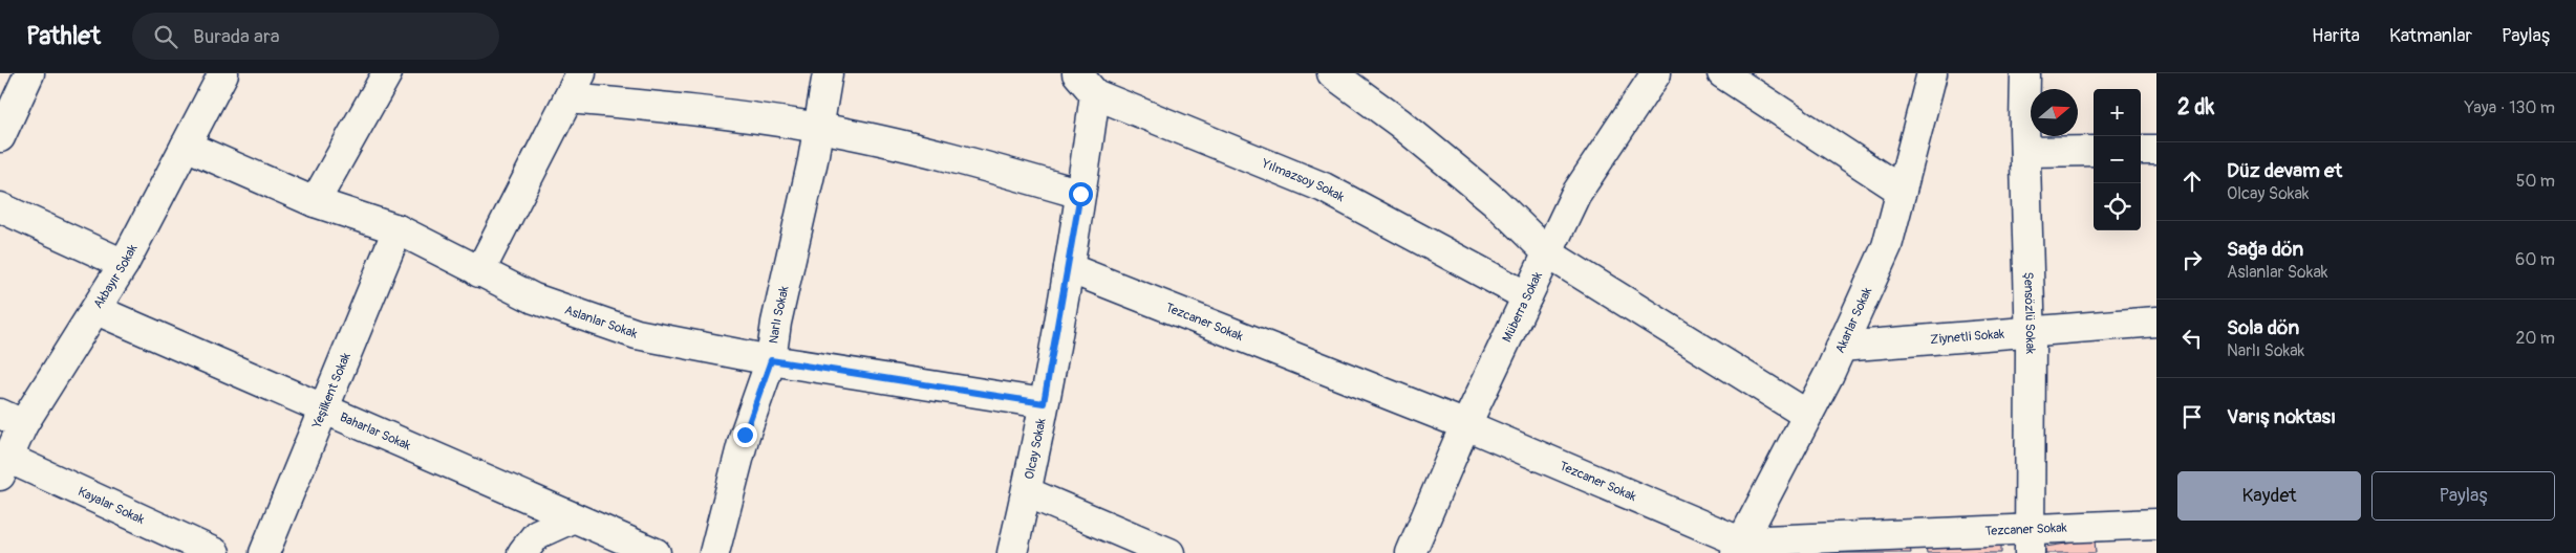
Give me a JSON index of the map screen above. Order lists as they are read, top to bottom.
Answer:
{
  "streets": {
    "street": [
      "Yılmazsoy Sokak",
      "Akbayır Sokak",
      "Müberra Sokak",
      "Şensözlü Sokak",
      "Narlı Sokak",
      "Akarlar Sokak",
      "Aslanlar Sokak",
      "Tezcaner Sokak",
      "Ziynetli Sokak",
      "Yeşilkent Sokak",
      "Baharlar Sokak",
      "Olcay Sokak",
      "Kayalar Sokak"
    ]
  },
  "crossings": [
    ["Yılmazsoy Sokak", "Müberra Sokak"],
    ["Yılmazsoy Sokak", "Olcay Sokak"],
    ["Akbayır Sokak", "Aslanlar Sokak"],
    ["Akbayır Sokak", "Baharlar Sokak"],
    ["Akbayır Sokak", "Kayalar Sokak"],
    ["Müberra Sokak", "Tezcaner Sokak"],
    ["Şensözlü Sokak", "Tezcaner Sokak"],
    ["Şensözlü Sokak", "Ziynetli Sokak"],
    ["Narlı Sokak", "Aslanlar Sokak"],
    ["Akarlar Sokak", "Tezcaner Sokak"],
    ["Akarlar Sokak", "Ziynetli Sokak"],
    ["Aslanlar Sokak", "Yeşilkent Sokak"],
    ["Aslanlar Sokak", "Olcay Sokak"],
    ["Tezcaner Sokak", "Olcay Sokak"],
    ["Yeşilkent Sokak", "Baharlar Sokak"]
  ],
  "north": "right",
  "page": {
    "header": "Pathlet",
    "search": "Burada ara",
    "nav": ["Harita", "Katmanlar", "Paylaş"],
    "heading": ["2 dk", "Yaya · 130 m"],
    "map_buttons": ["+", "−"],
    "list": [
      ["Düz devam et", "Olcay Sokak", "50 m"],
      ["Sağa dön", "Aslanlar Sokak", "60 m"],
      ["Sola dön", "Narlı Sokak", "20 m"],
      "Varış noktası"
    ],
    "buttons": ["Kaydet", "Paylaş"]
  }
}
